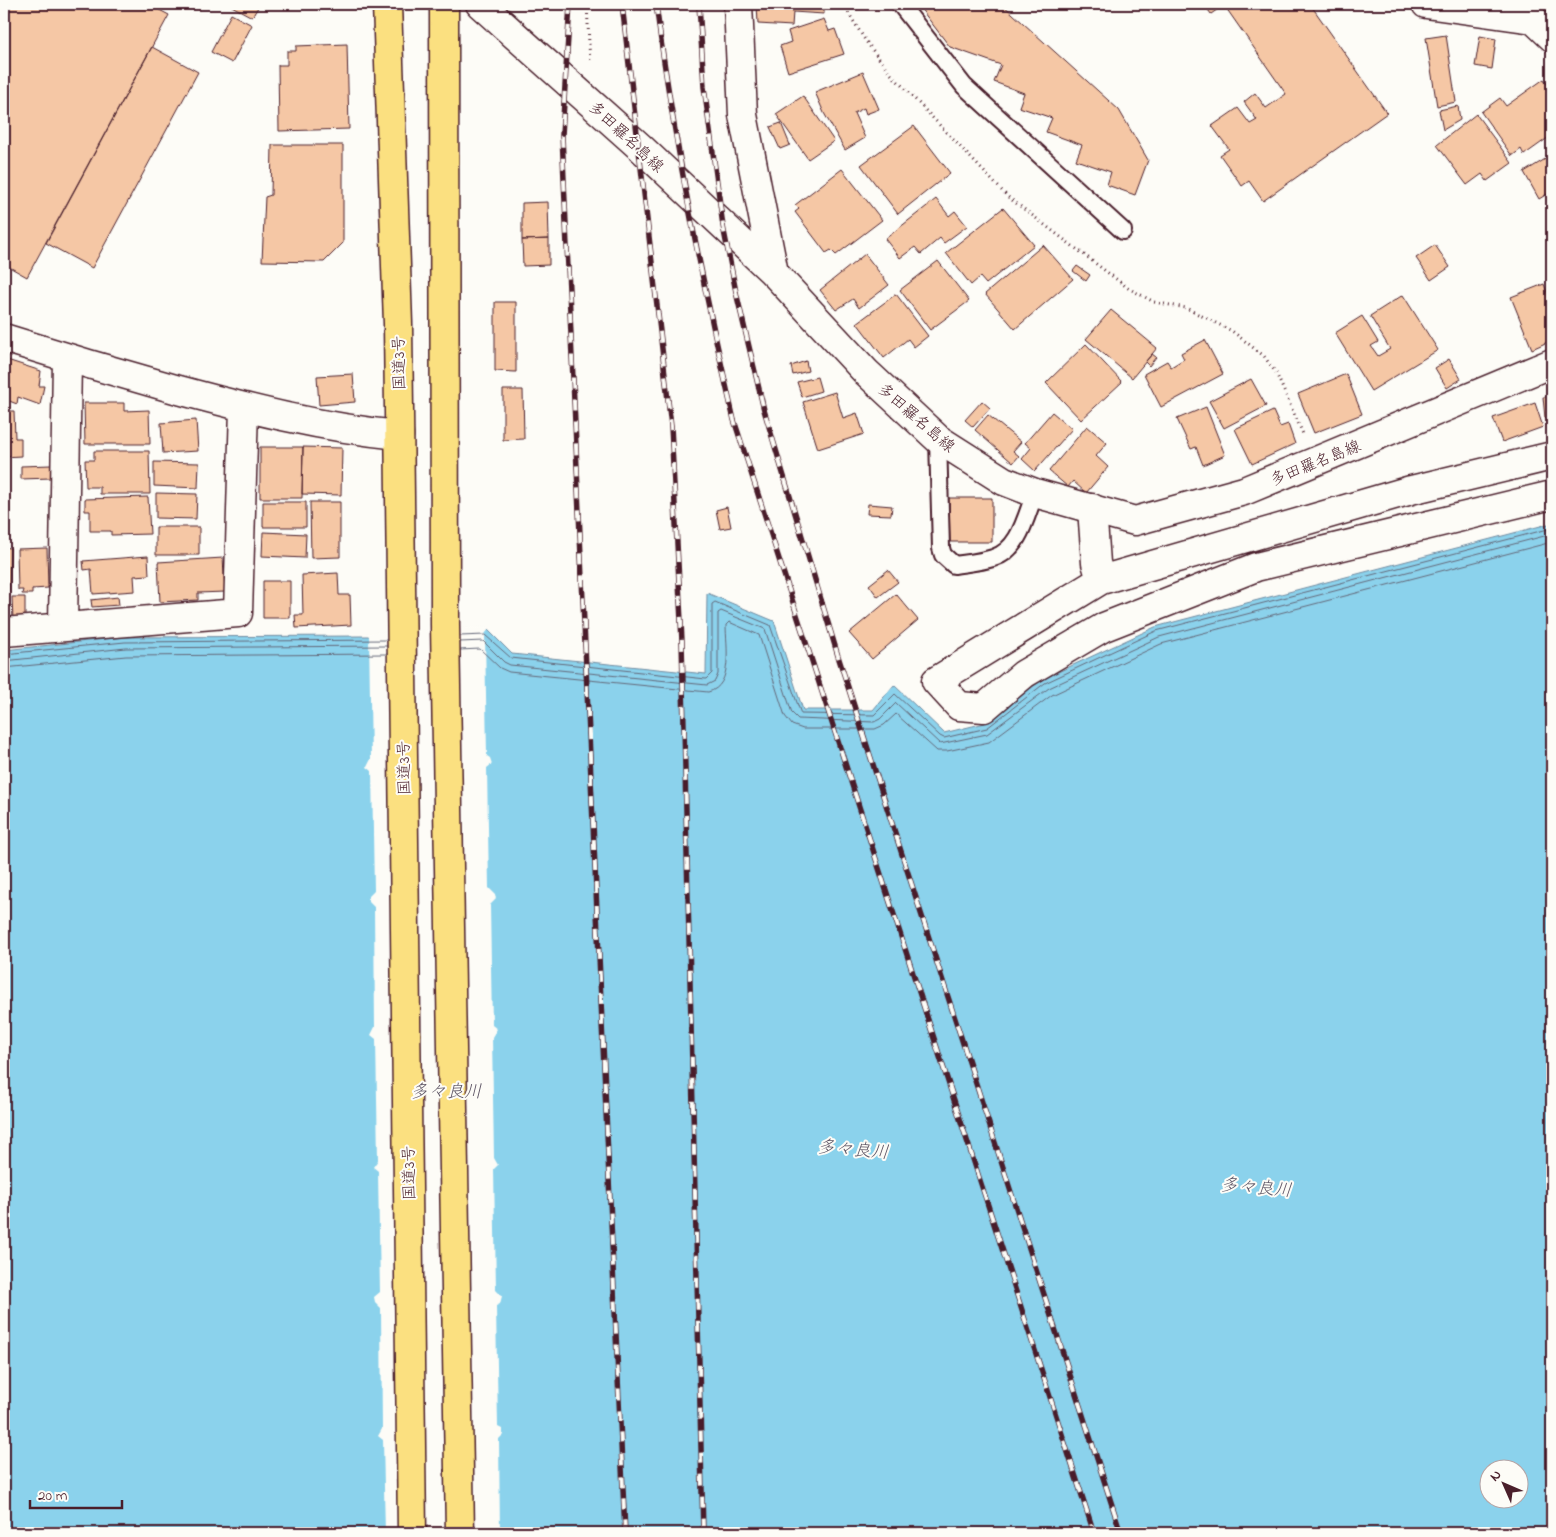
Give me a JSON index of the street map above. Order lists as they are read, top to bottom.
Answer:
{
  "streets": {
    "highway": ["国道3号"],
    "street": ["多田羅名島線"]
  },
  "water": ["多々良川"],
  "scale_bar": "20 m",
  "north": "top left"
}
